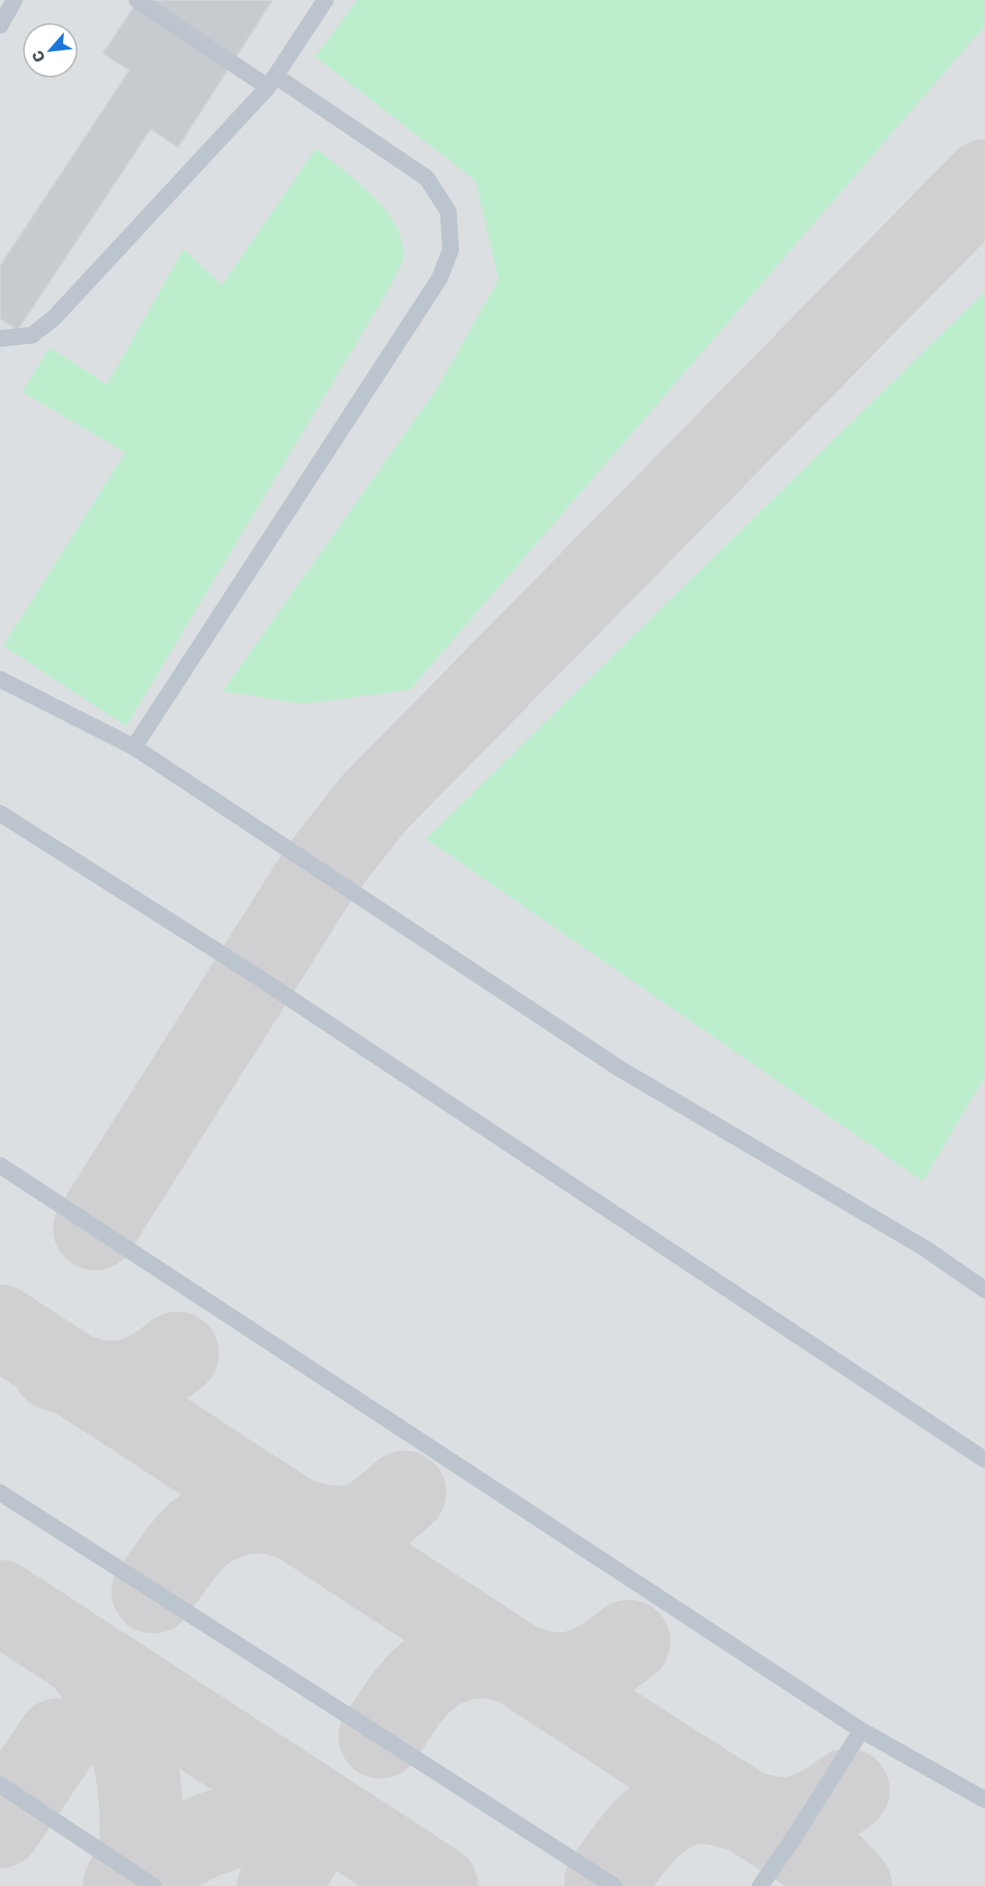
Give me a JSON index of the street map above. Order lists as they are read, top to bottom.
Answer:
{
  "north": "bottom left"
}
